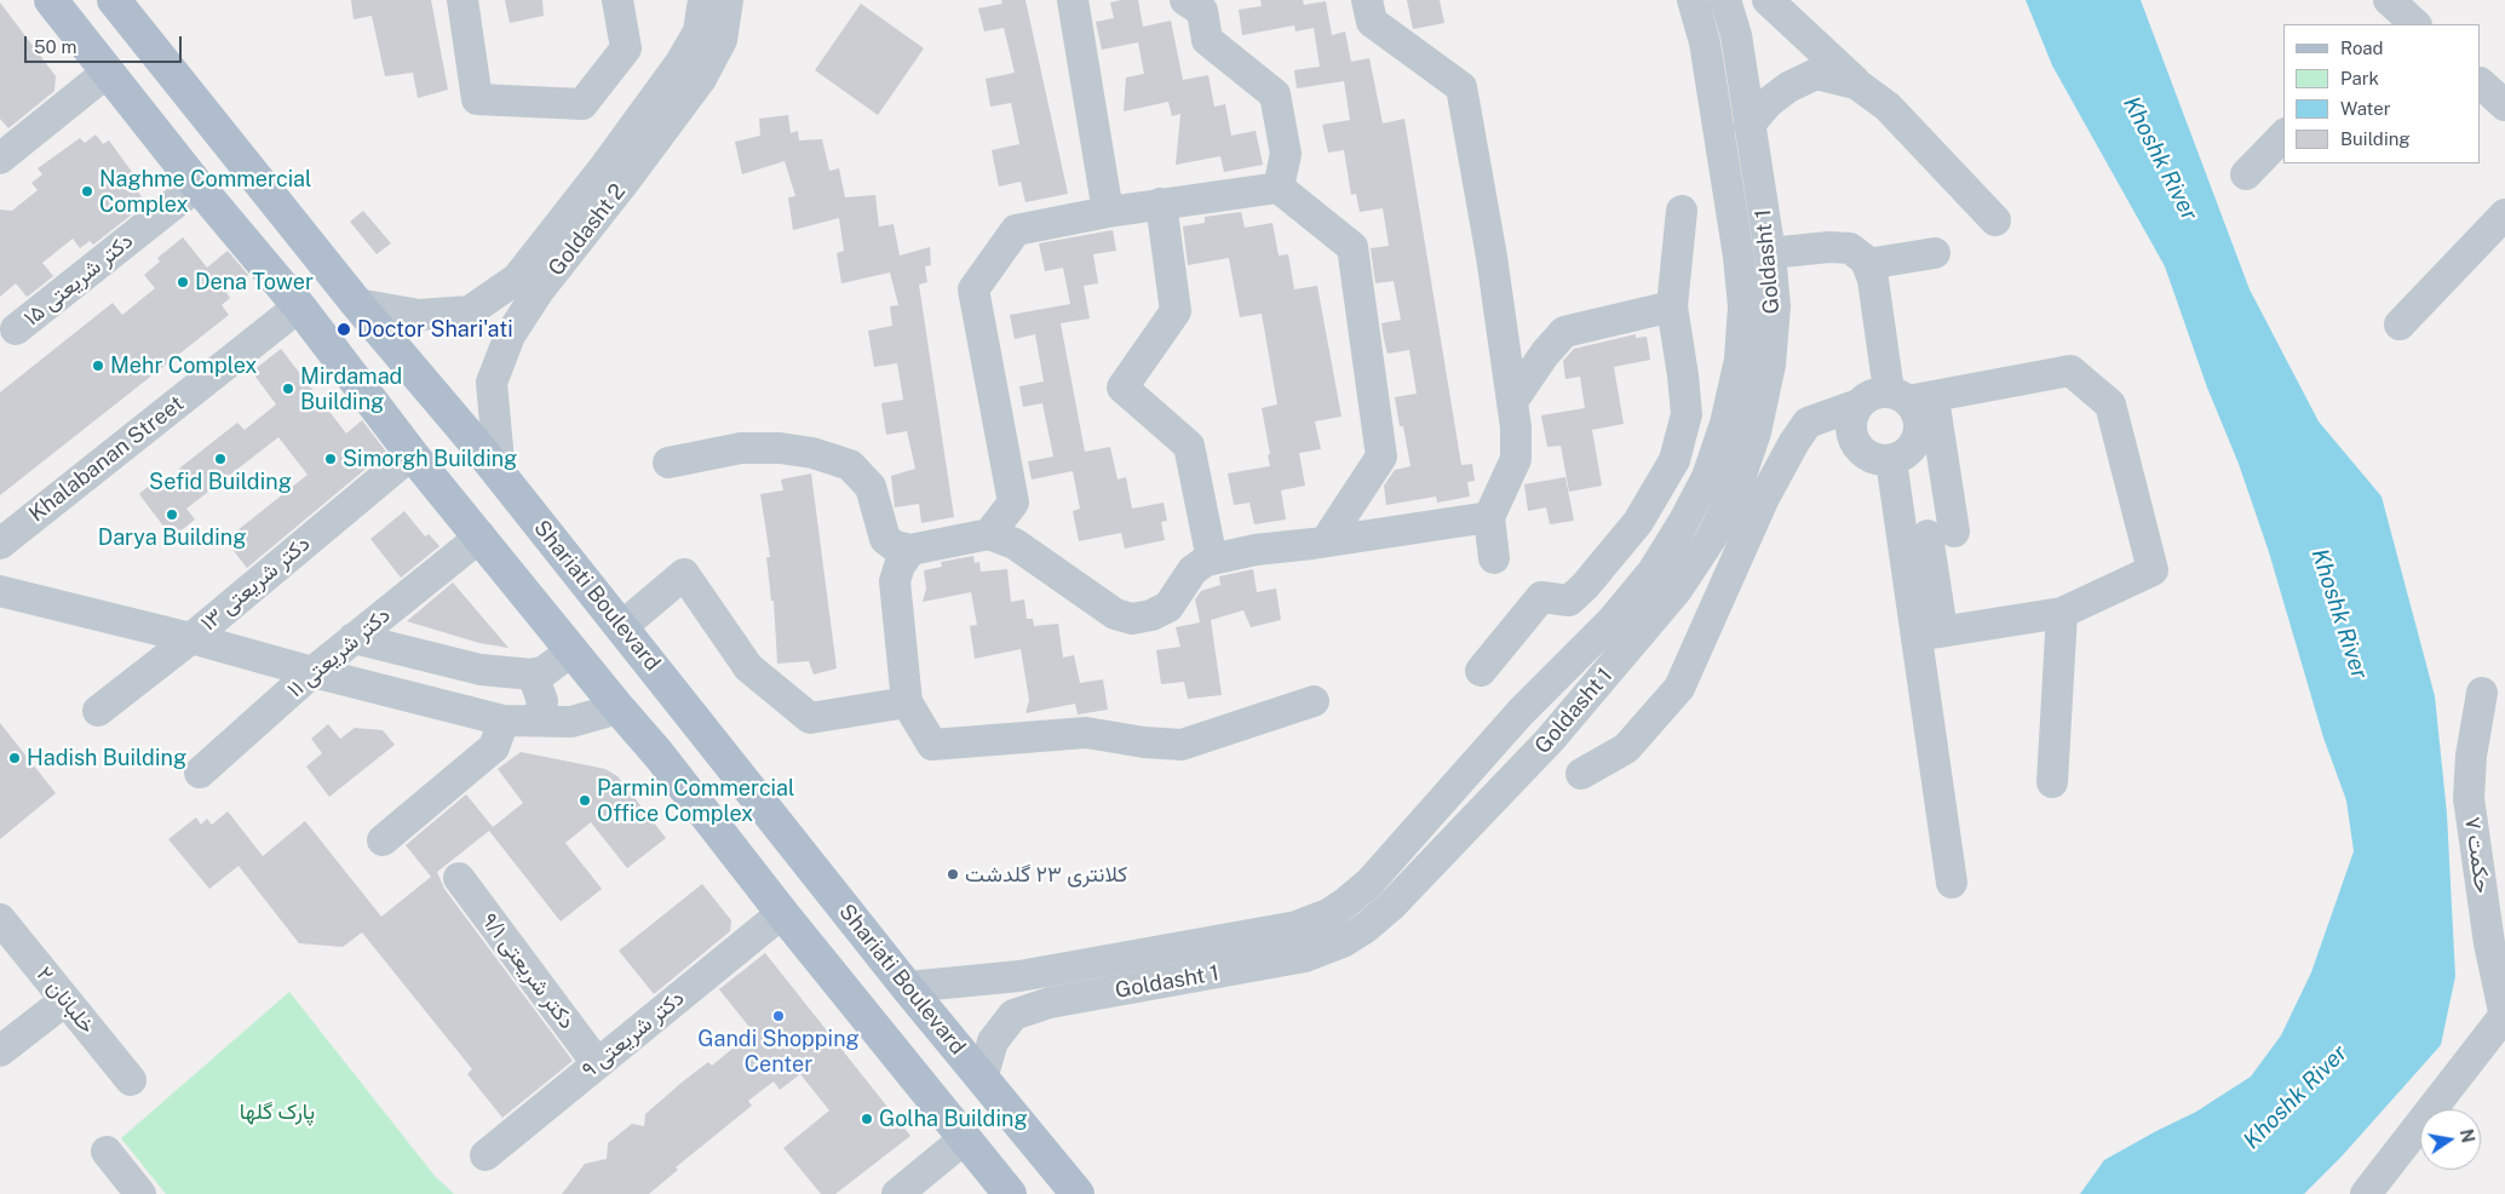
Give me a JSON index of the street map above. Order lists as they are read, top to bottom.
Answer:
{
  "streets": {
    "main road": ["Shariati Boulevard"],
    "street": [
      "Goldasht 2",
      "Goldasht 1",
      "۱۵ دکتر شریعتی",
      "Khalabanan Street",
      "۱۳ دکتر شریعتی",
      "۱۱ دکتر شریعتی",
      "۷ حکمت",
      "دکتر شریعتی ۹/۱",
      "۲ خلبانان",
      "دکتر شریعتی ۹"
    ]
  },
  "crossings": [
    ["Goldasht 2", "Shariati Boulevard"],
    ["Goldasht 1", "Shariati Boulevard"],
    ["دکتر شریعتی ۹/۱", "دکتر شریعتی ۹"]
  ],
  "water": ["Khoshk River"],
  "parks": ["پارک گلها"],
  "places": [
    "Naghme Commercial Complex",
    "Dena Tower",
    "Doctor Shari'ati",
    "Mehr Complex",
    "Mirdamad Building",
    "Sefid Building",
    "Simorgh Building",
    "Darya Building",
    "Hadish Building",
    "Parmin Commercial Office Complex",
    "کلانتری ۲۳ گلدشت",
    "Gandi Shopping Center",
    "Golha Building"
  ],
  "legend": [
    "Road",
    "Park",
    "Water",
    "Building"
  ],
  "scale_bar": "50 m",
  "north": "right"
}
